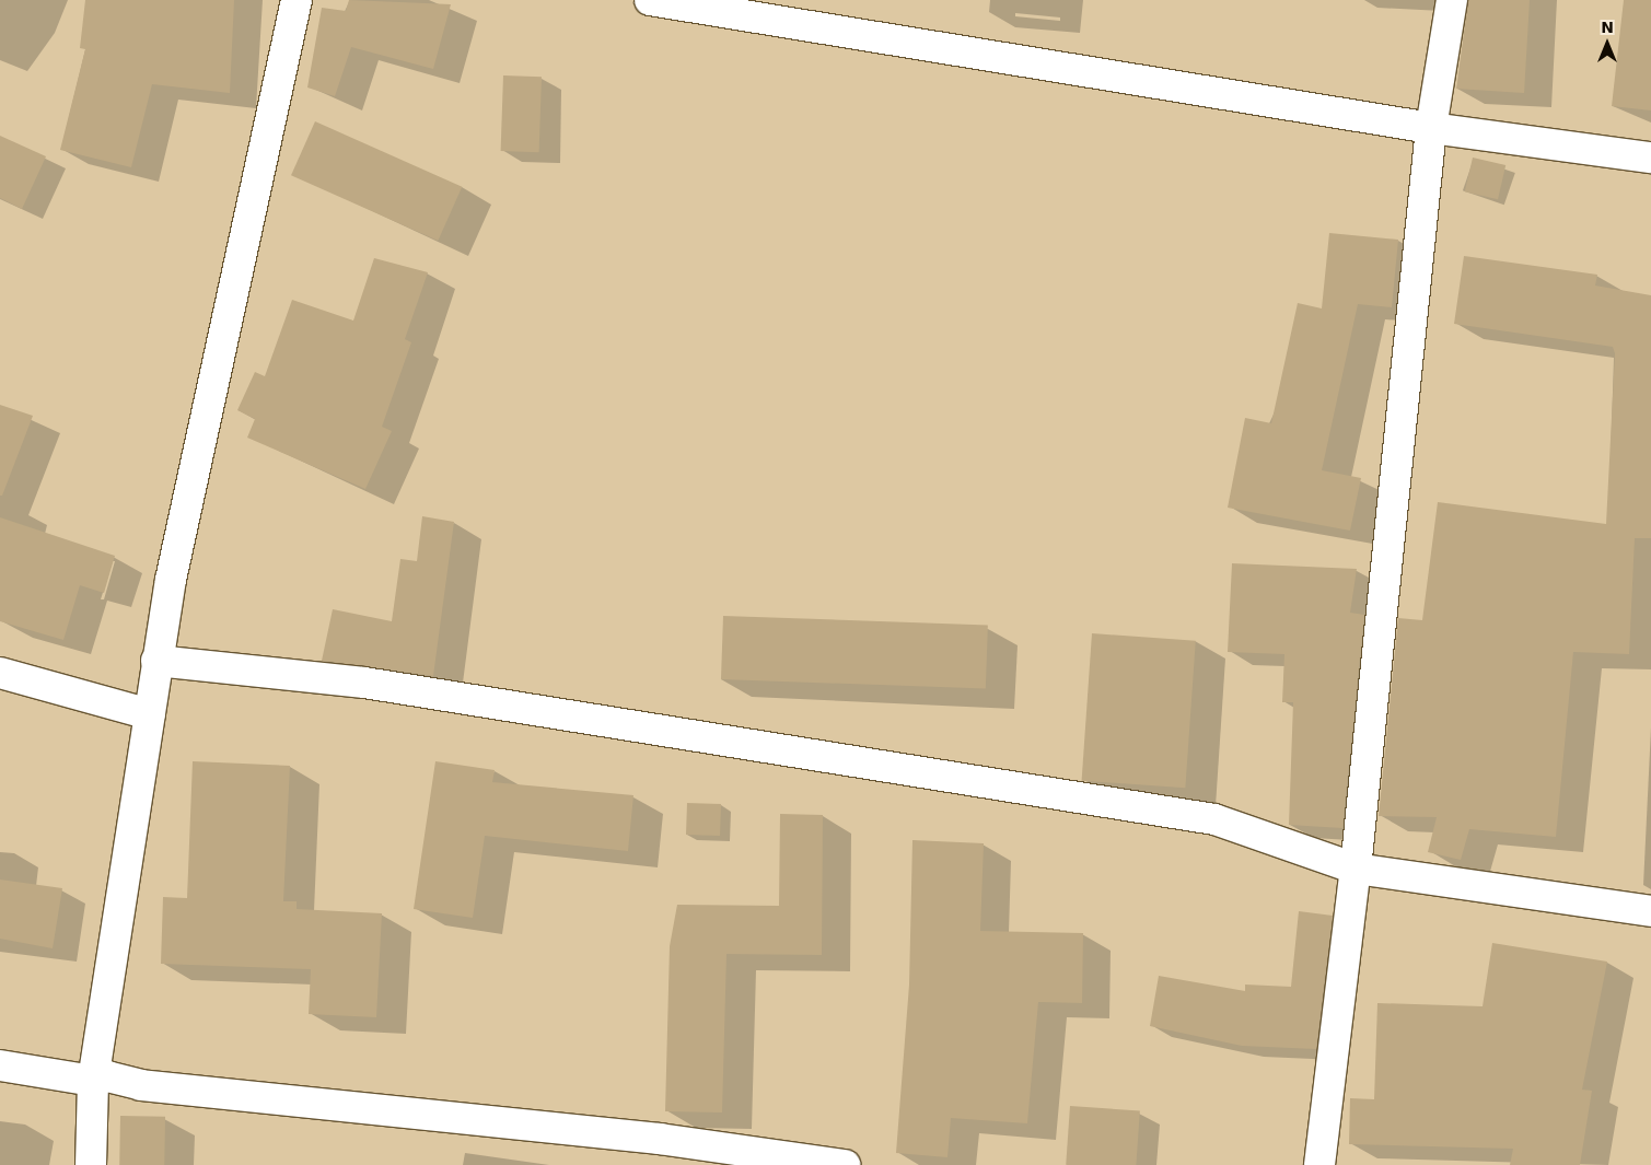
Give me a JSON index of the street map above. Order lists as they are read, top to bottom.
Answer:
{
  "north": "top"
}
